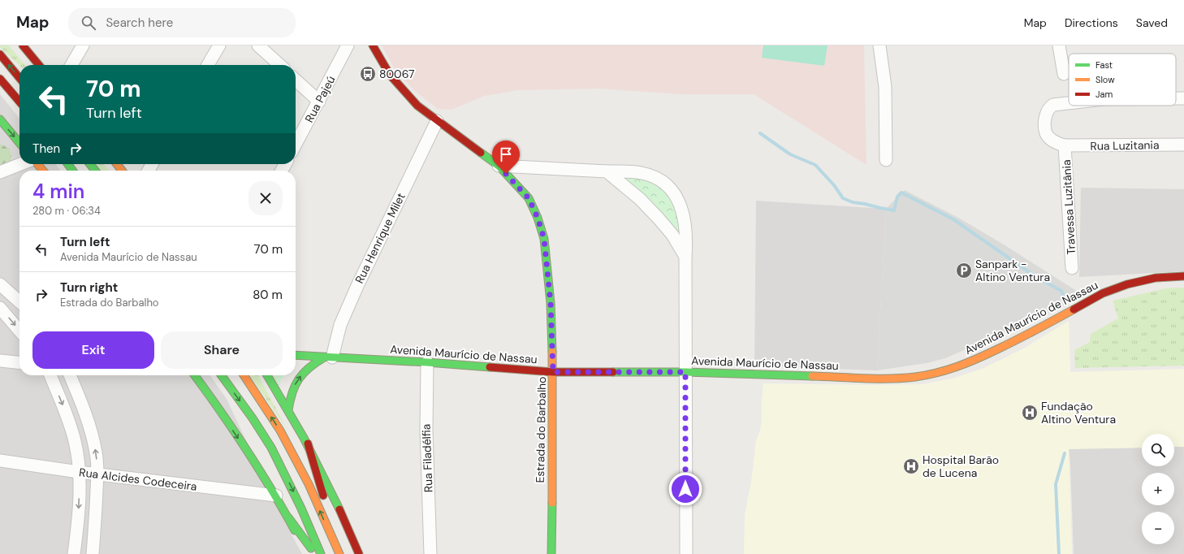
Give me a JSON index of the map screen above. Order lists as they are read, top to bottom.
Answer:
{
  "streets": {
    "main road": ["Avenida Maurício de Nassau", "Estrada do Barbalho"],
    "street": [
      "Rua Pajeú",
      "Rua Luzitania",
      "Travessa Luzitânia",
      "Rua Henrique Milet",
      "Rua Filadélfia",
      "Rua Alcides Codeceira"
    ]
  },
  "crossings": [
    ["Rua Luzitania", "Travessa Luzitânia"],
    ["Rua Henrique Milet", "Avenida Maurício de Nassau"],
    ["Rua Henrique Milet", "Estrada do Barbalho"],
    ["Avenida Maurício de Nassau", "Estrada do Barbalho"],
    ["Avenida Maurício de Nassau", "Rua Filadélfia"]
  ],
  "places": {
    "bus stop": ["80067"],
    "parking": ["Sanpark - Altino Ventura"],
    "hospital": ["Fundação Altino Ventura", "Hospital Barão de Lucena"]
  },
  "legend": ["Fast", "Slow", "Jam"],
  "page": {
    "header": "Map",
    "search": "Search here",
    "nav": ["Map", "Directions", "Saved"],
    "turn": ["70 m", "Turn left"],
    "then": "Then",
    "heading": ["4 min", "280 m · 06:34"],
    "list": [
      {
        "name": "Turn left",
        "note": "Avenida Maurício de Nassau",
        "value": "70 m"
      },
      {
        "name": "Turn right",
        "note": "Estrada do Barbalho",
        "value": "80 m"
      }
    ],
    "buttons": ["Exit", "Share"],
    "map_buttons": ["+", "−"]
  }
}
